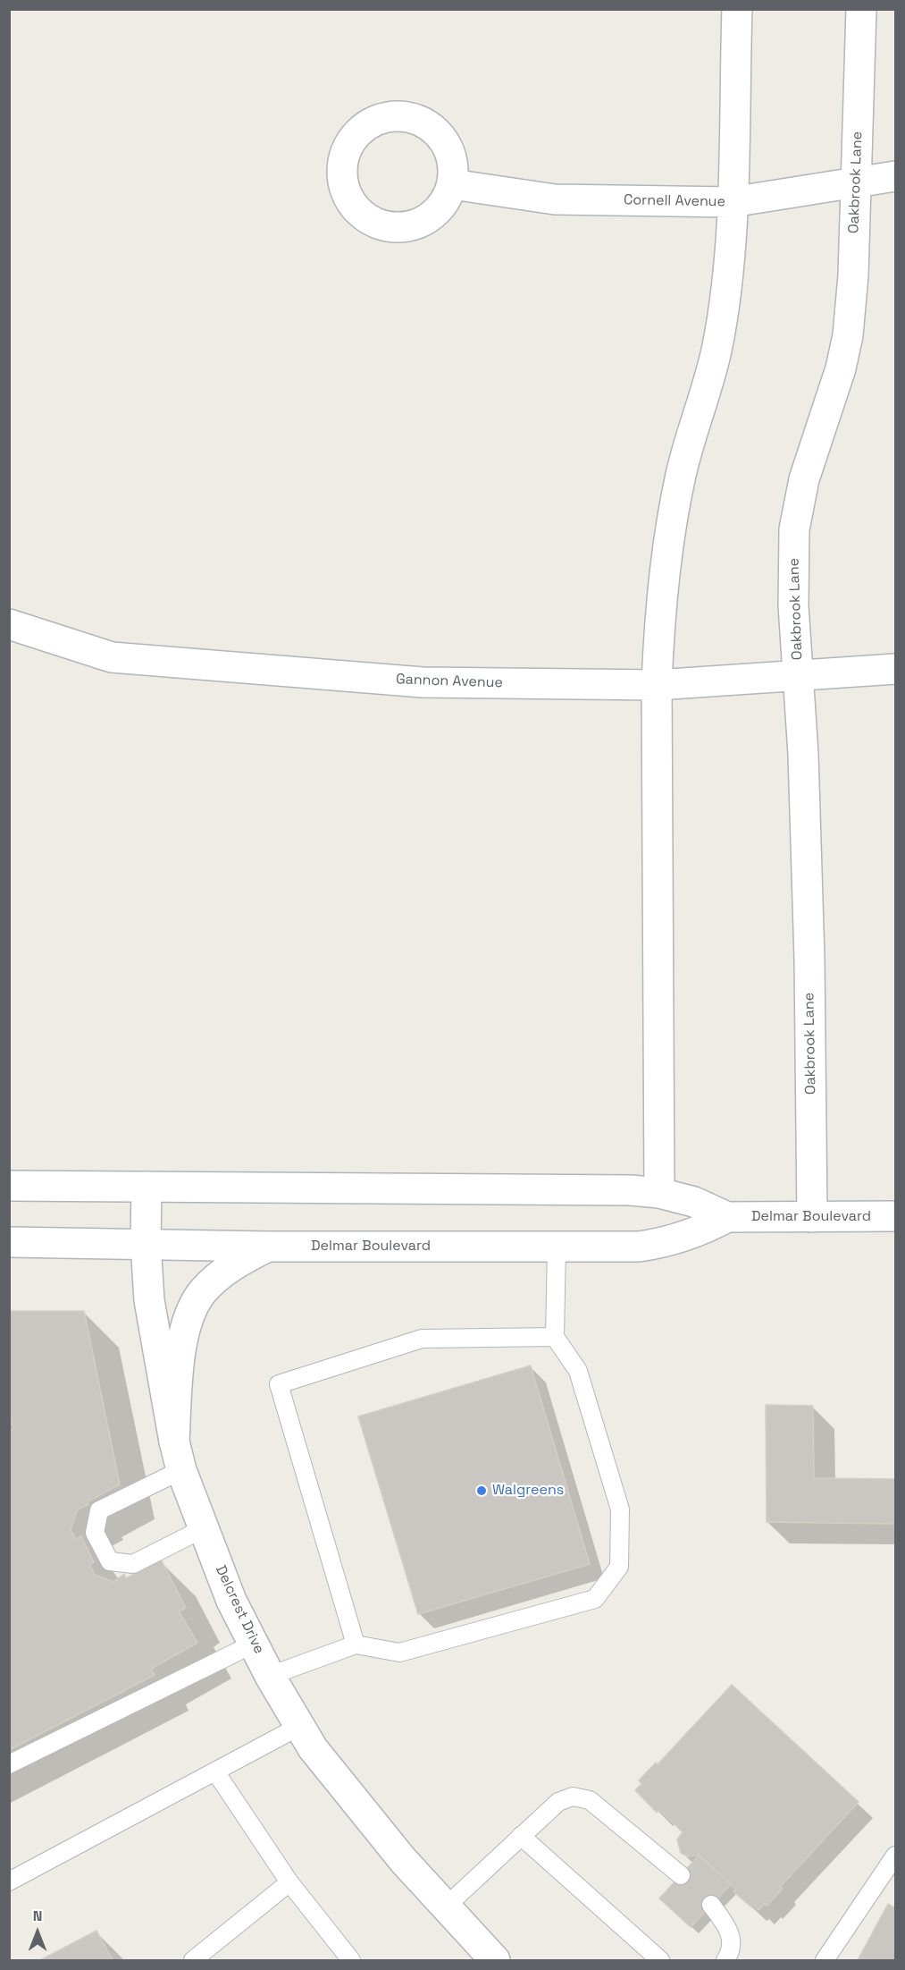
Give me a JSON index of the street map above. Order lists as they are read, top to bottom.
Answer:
{
  "streets": {
    "street": [
      "Oakbrook Lane",
      "Cornell Avenue",
      "Gannon Avenue",
      "Delmar Boulevard",
      "Delcrest Drive"
    ]
  },
  "crossings": [
    ["Oakbrook Lane", "Cornell Avenue"],
    ["Oakbrook Lane", "Gannon Avenue"],
    ["Oakbrook Lane", "Delmar Boulevard"],
    ["Delmar Boulevard", "Delcrest Drive"]
  ],
  "places": ["Walgreens"],
  "north": "top"
}
